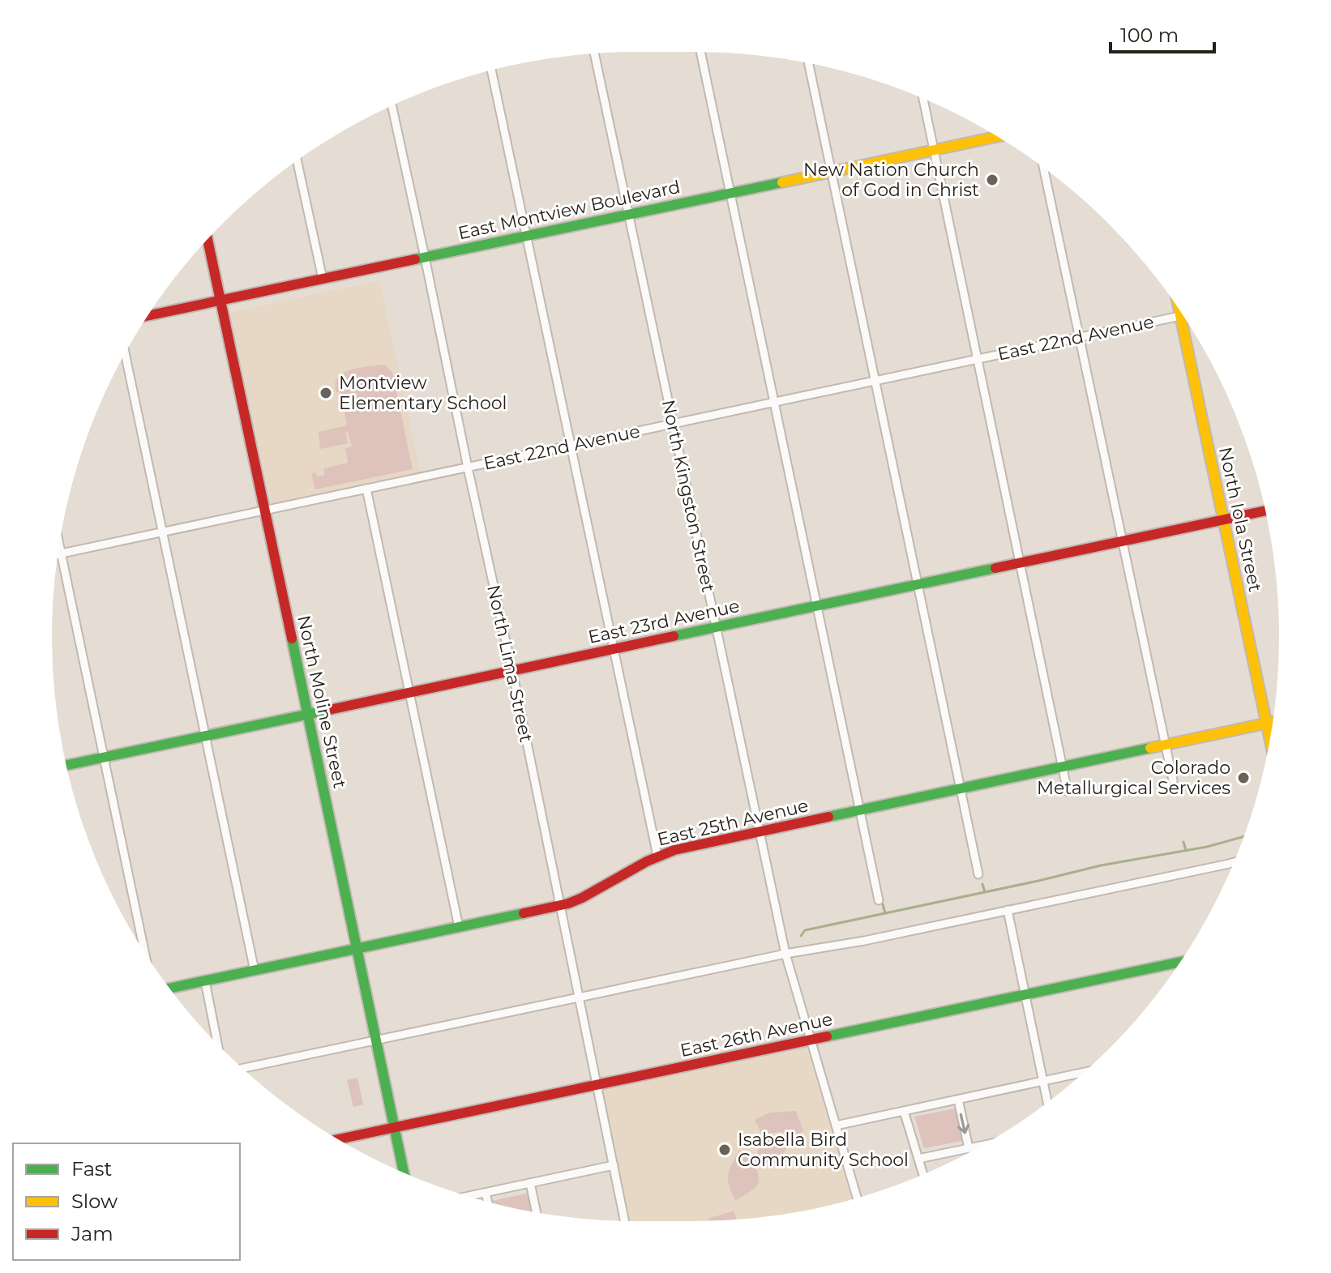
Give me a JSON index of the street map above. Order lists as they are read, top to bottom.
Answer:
{
  "streets": {
    "street": [
      "East Montview Boulevard",
      "East 22nd Avenue",
      "North Kingston Street",
      "North Iola Street",
      "East 23rd Avenue",
      "North Lima Street",
      "North Moline Street",
      "East 25th Avenue",
      "East 26th Avenue"
    ]
  },
  "crossings": [
    ["East Montview Boulevard", "North Kingston Street"],
    ["East Montview Boulevard", "North Lima Street"],
    ["East Montview Boulevard", "North Moline Street"],
    ["East 22nd Avenue", "North Kingston Street"],
    ["East 22nd Avenue", "North Iola Street"],
    ["East 22nd Avenue", "North Lima Street"],
    ["East 22nd Avenue", "North Moline Street"],
    ["North Kingston Street", "East 23rd Avenue"],
    ["North Kingston Street", "East 25th Avenue"],
    ["North Kingston Street", "East 26th Avenue"],
    ["North Iola Street", "East 23rd Avenue"],
    ["North Iola Street", "East 25th Avenue"],
    ["East 23rd Avenue", "North Lima Street"],
    ["East 23rd Avenue", "North Moline Street"],
    ["North Lima Street", "East 25th Avenue"],
    ["North Lima Street", "East 26th Avenue"],
    ["North Moline Street", "East 25th Avenue"],
    ["North Moline Street", "East 26th Avenue"]
  ],
  "places": [
    "New Nation Church of God in Christ",
    "Montview Elementary School",
    "Colorado Metallurgical Services",
    "Isabella Bird Community School"
  ],
  "legend": ["Fast", "Slow", "Jam"],
  "scale_bar": "100 m"
}
